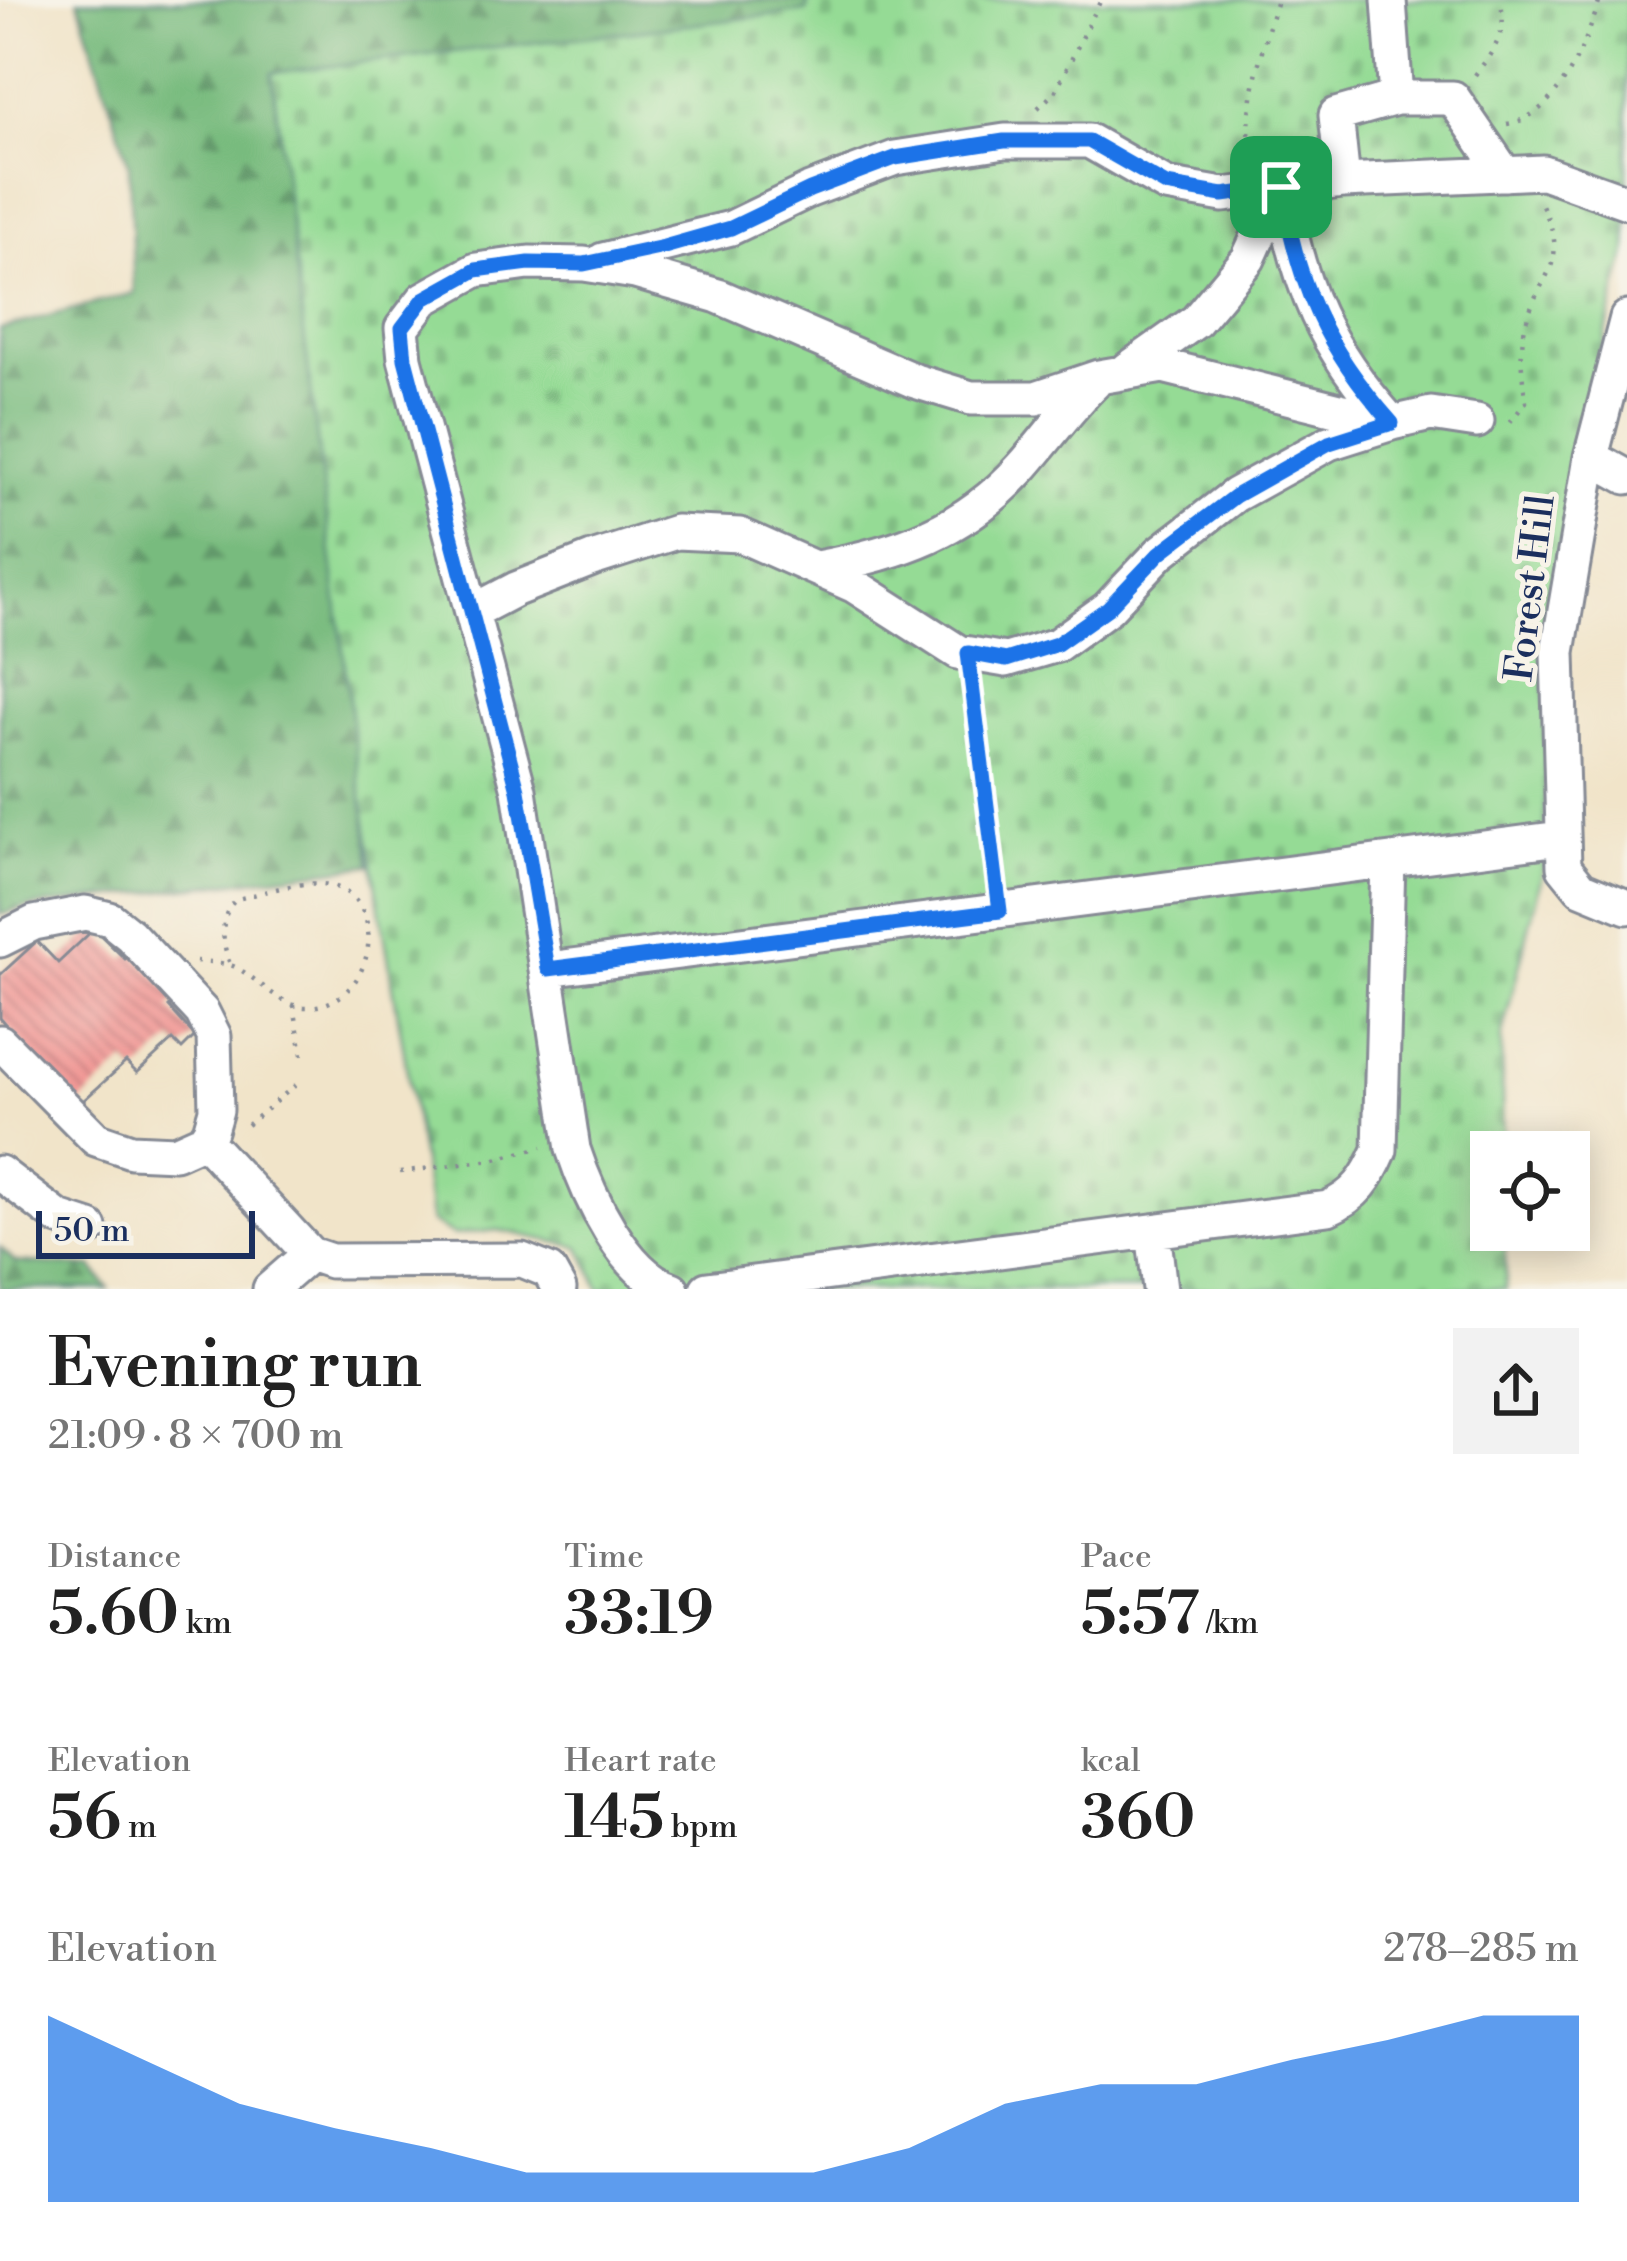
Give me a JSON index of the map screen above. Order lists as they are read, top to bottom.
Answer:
{
  "streets": {
    "street": ["Forest Hill"]
  },
  "scale_bar": "50 m",
  "page": {
    "scale": "50 m",
    "heading": ["Evening run", "21:09 · 8 × 700 m"],
    "stats": [
      ["Distance", "5.60 km"],
      ["Time", "33:19"],
      ["Pace", "5:57 /km"],
      ["Elevation", "56 m"],
      ["Heart rate", "145 bpm"],
      ["kcal", "360"]
    ],
    "chart": ["Elevation", "278–285 m"]
  }
}
